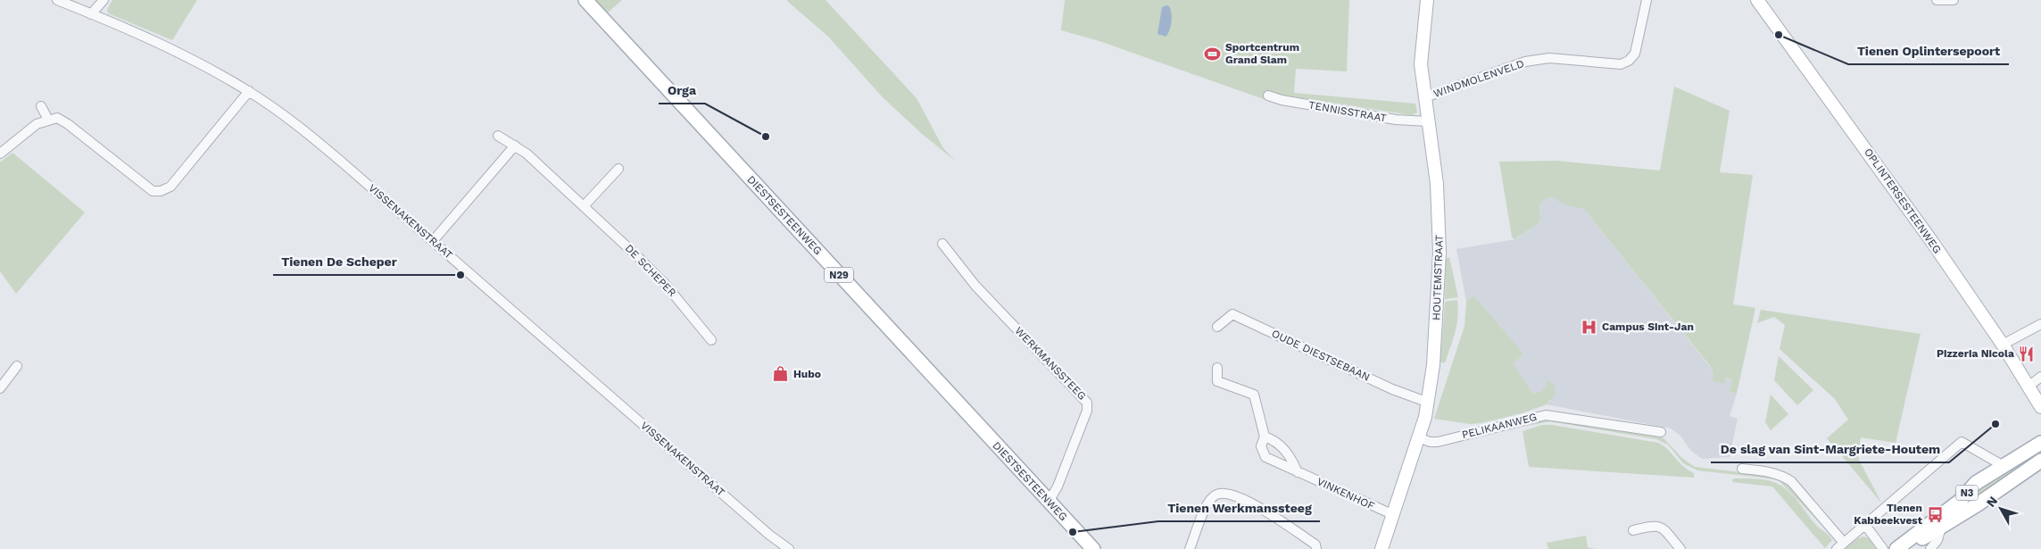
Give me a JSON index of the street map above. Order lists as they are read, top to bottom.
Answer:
{
  "streets": {
    "main road": ["DIESTSESTEENWEG", "N29", "N3"],
    "street": [
      "WINDMOLENVELD",
      "TENNISSTRAAT",
      "OPLINTERSESTEENWEG",
      "VISSENAKENSTRAAT",
      "DE SCHEPER",
      "HOUTEMSTRAAT",
      "OUDE DIESTSEBAAN",
      "WERKMANSSTEEG",
      "PELIKAANWEG",
      "VINKENHOF"
    ]
  },
  "crossings": [
    ["WINDMOLENVELD", "HOUTEMSTRAAT"],
    ["TENNISSTRAAT", "HOUTEMSTRAAT"],
    ["DIESTSESTEENWEG", "WERKMANSSTEEG"],
    ["HOUTEMSTRAAT", "OUDE DIESTSEBAAN"],
    ["HOUTEMSTRAAT", "PELIKAANWEG"],
    ["HOUTEMSTRAAT", "VINKENHOF"]
  ],
  "places": {
    "other": [
      "Tienen Oplintersepoort",
      "Orga",
      "Tienen De Scheper",
      "De slag van Sint-Margriete-Houtem",
      "Tienen Werkmanssteeg"
    ],
    "sports": ["Sportcentrum Grand Slam"],
    "hospital": ["Campus Sint-Jan"],
    "restaurant": ["Pizzeria Nicola"],
    "shop": ["Hubo"],
    "bus stop": ["Tienen Kabbeekvest"]
  },
  "north": "top left"
}
